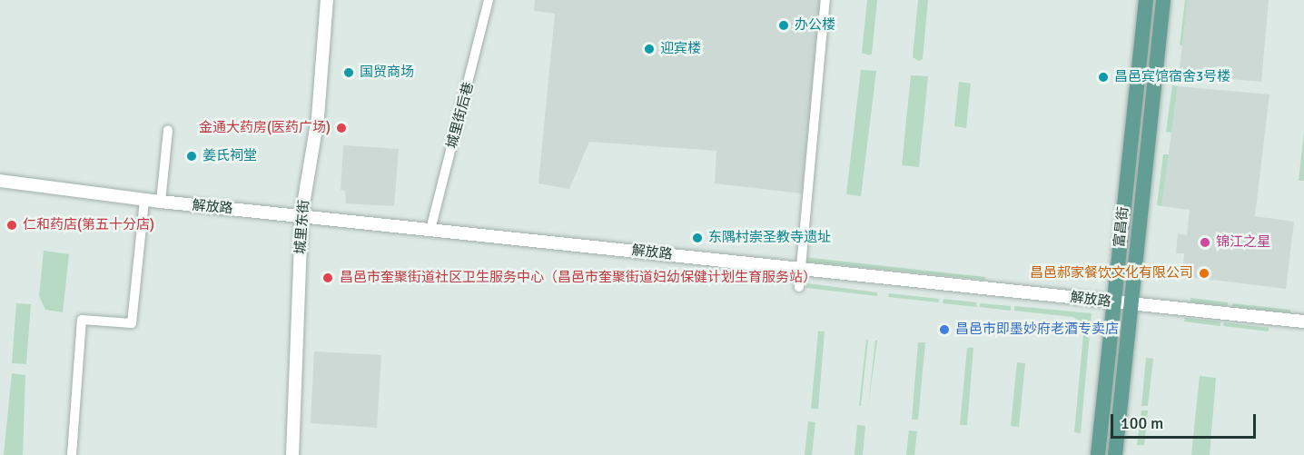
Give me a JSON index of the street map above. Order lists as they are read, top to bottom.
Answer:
{
  "streets": {
    "main road": ["富昌街"],
    "street": ["城里街后巷", "解放路", "城里东街"]
  },
  "crossings": [
    ["城里街后巷", "解放路"],
    ["解放路", "城里东街"],
    ["解放路", "富昌街"]
  ],
  "places": [
    "办公楼",
    "迎宾楼",
    "国贸商场",
    "昌邑宾馆宿舍3号楼",
    "金通大药房(医药广场)",
    "姜氏祠堂",
    "仁和药店(第五十分店)",
    "东隅村崇圣教寺遗址",
    "锦江之星",
    "昌邑郝家餐饮文化有限公司",
    "昌邑市奎聚街道社区卫生服务中心（昌邑市奎聚街道妇幼保健计划生育服务站）",
    "昌邑市即墨妙府老酒专卖店"
  ],
  "scale_bar": "100 m"
}
